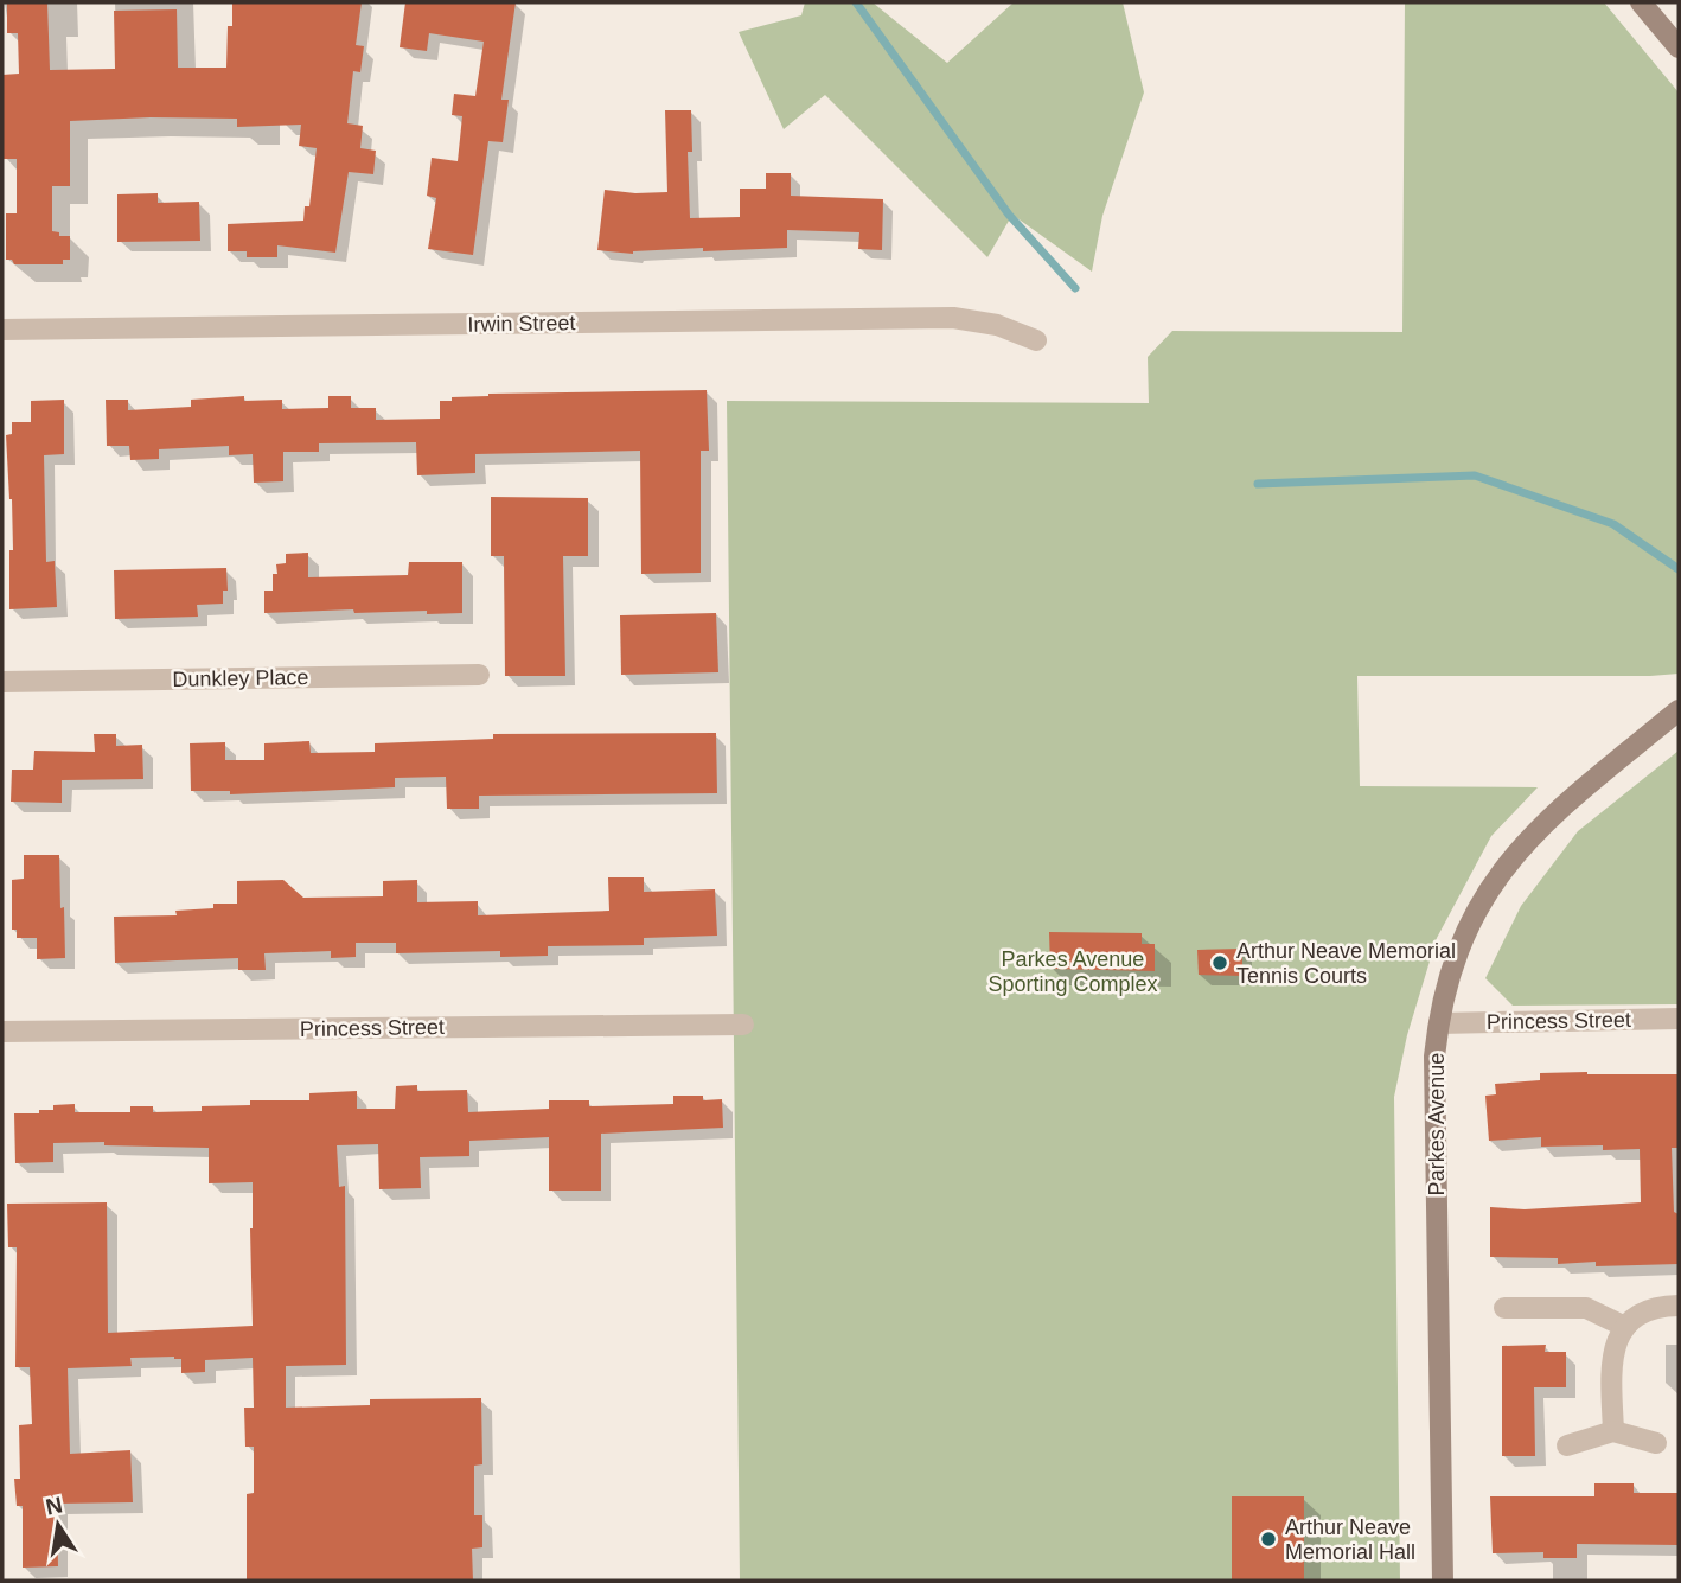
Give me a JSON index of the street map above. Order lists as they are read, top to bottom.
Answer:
{
  "streets": {
    "street": [
      "Irwin Street",
      "Dunkley Place",
      "Princess Street",
      "Parkes Avenue"
    ]
  },
  "crossings": [
    ["Princess Street", "Parkes Avenue"]
  ],
  "parks": ["Parkes Avenue Sporting Complex"],
  "places": ["Arthur Neave Memorial Tennis Courts", "Arthur Neave Memorial Hall"],
  "north": "top"
}
